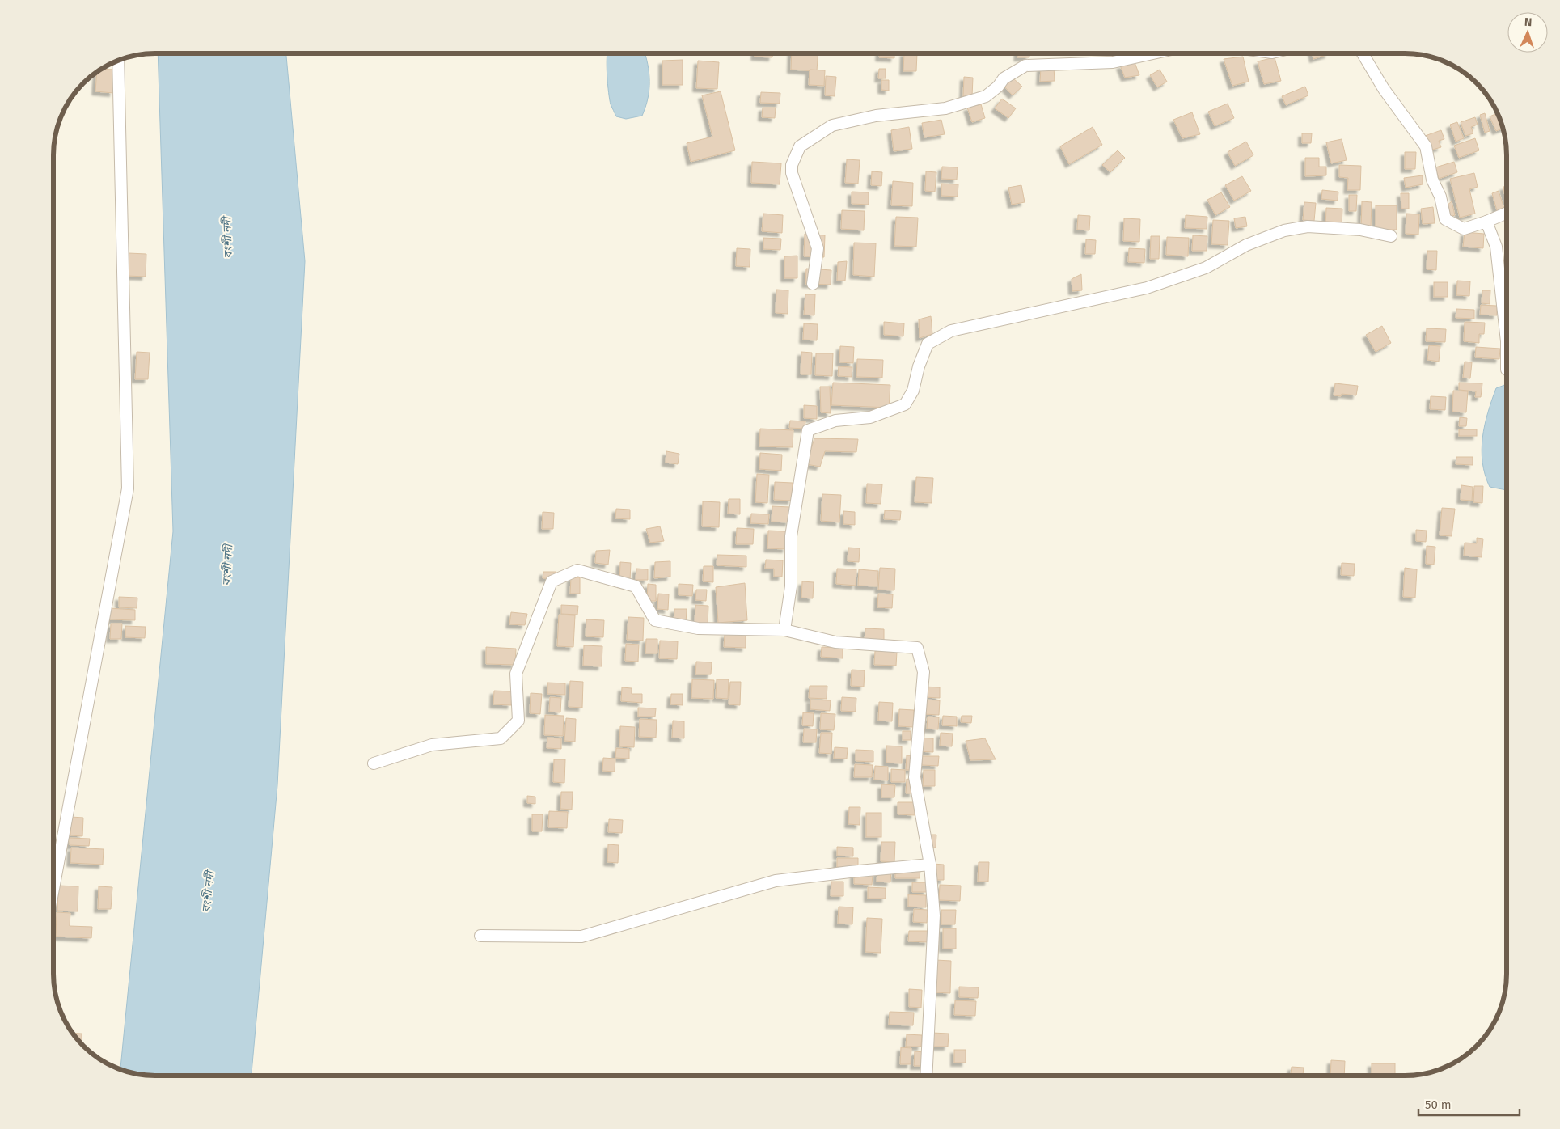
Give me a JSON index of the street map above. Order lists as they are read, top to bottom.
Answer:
{
  "water": ["বংশী নদী"],
  "scale_bar": "50 m",
  "north": "top"
}
